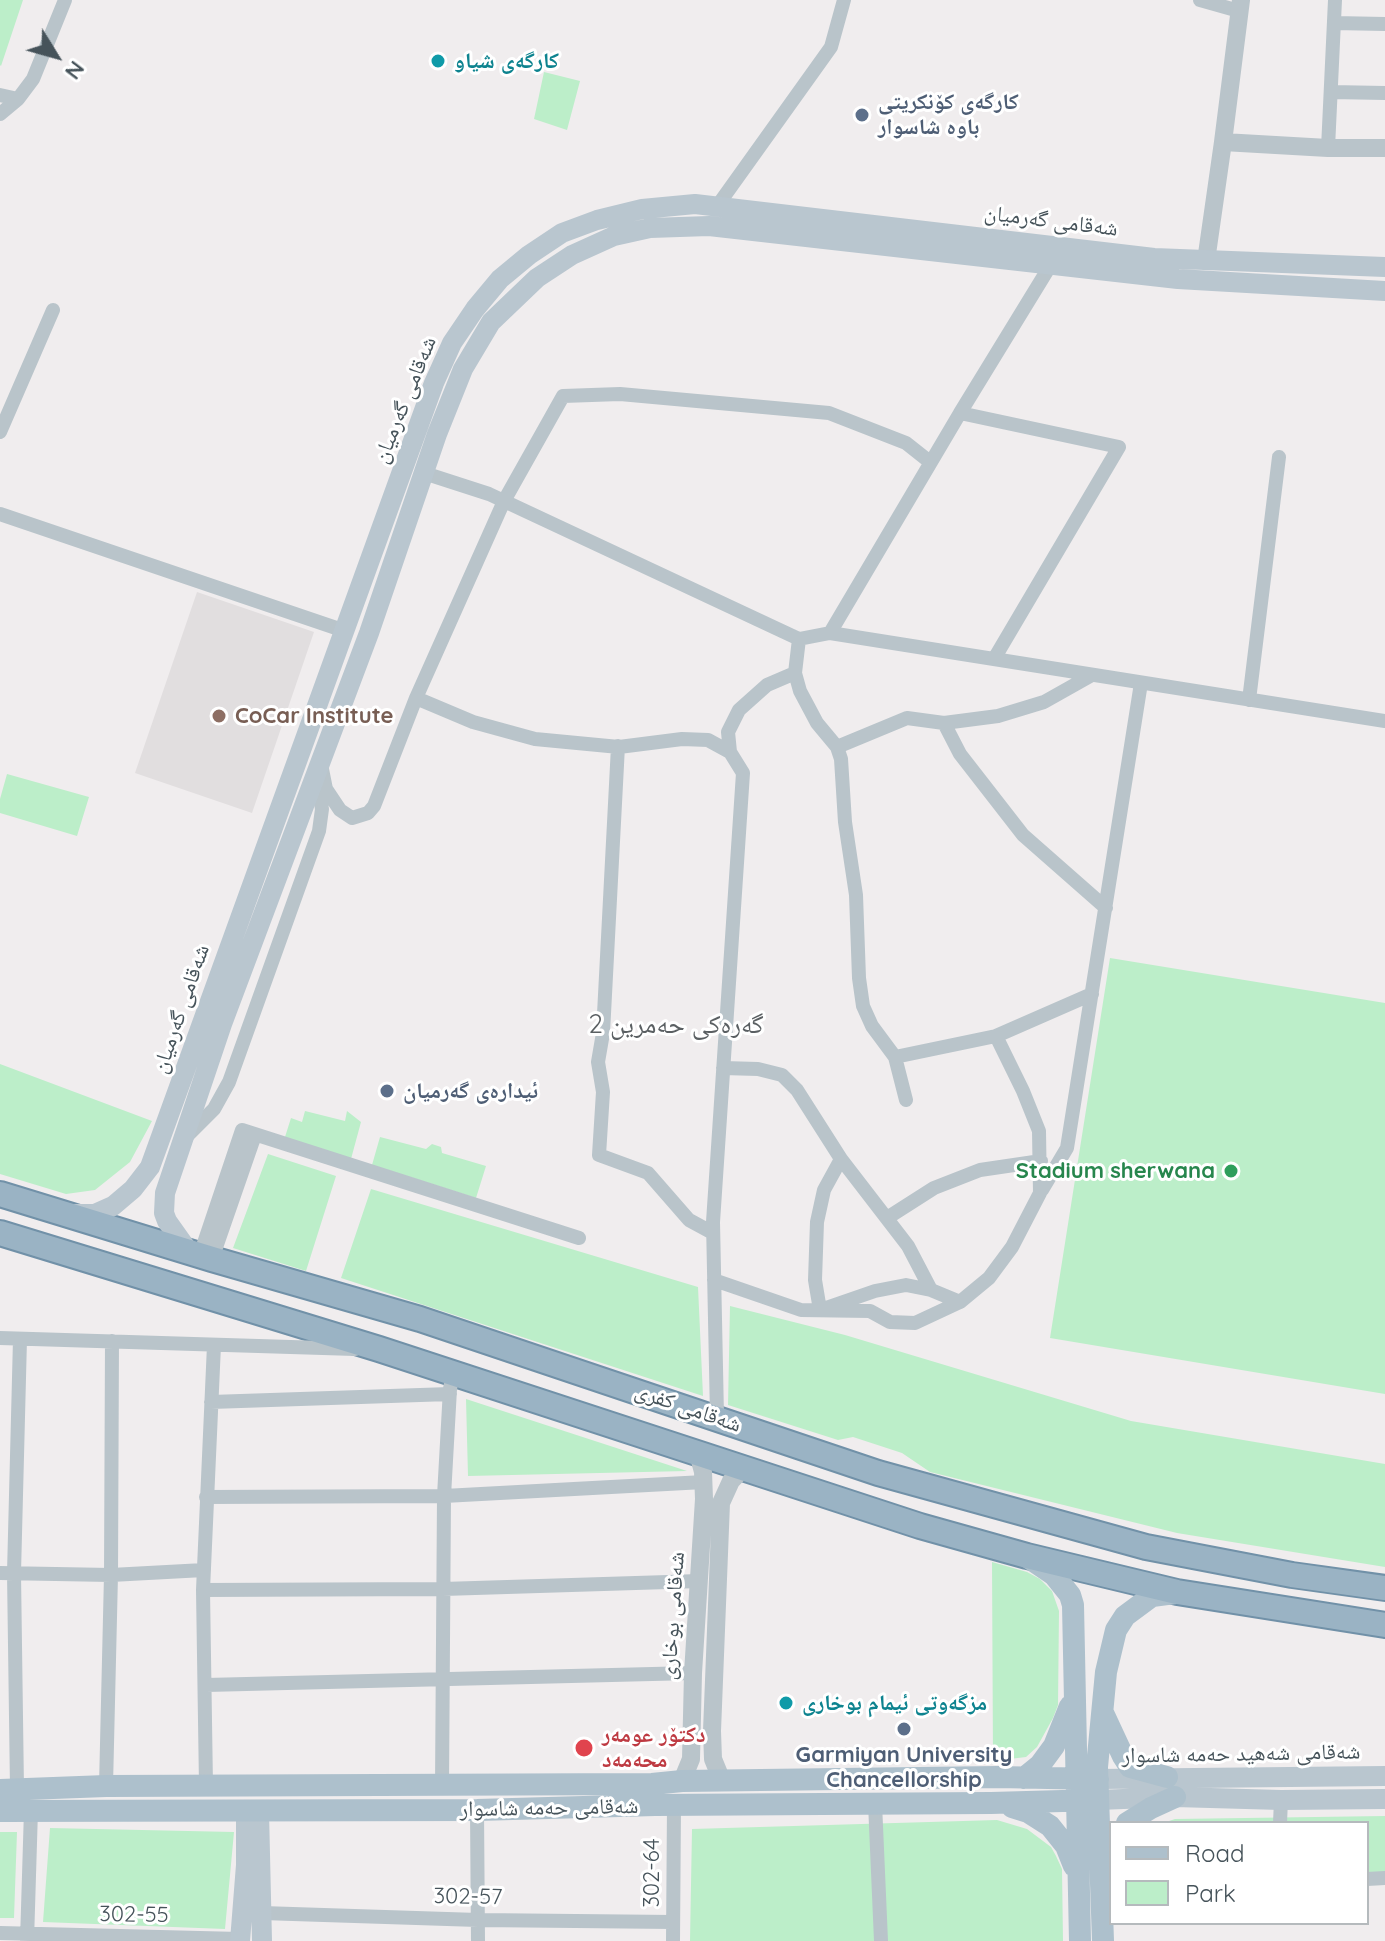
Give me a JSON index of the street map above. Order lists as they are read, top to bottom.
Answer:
{
  "streets": {
    "highway": ["شەقامی کفری"],
    "main road": ["شەقامی گەرمیان", "شەقامی شەهید حەمە شاسوار", "شەقامی حەمە شاسوار"],
    "street": [
      "شەقامی بوخاری",
      "302-64",
      "302-57",
      "302-55"
    ]
  },
  "crossings": [
    ["شەقامی گەرمیان", "شەقامی کفری"],
    ["شەقامی کفری", "شەقامی بوخاری"],
    ["شەقامی بوخاری", "شەقامی حەمە شاسوار"],
    ["شەقامی شەهید حەمە شاسوار", "شەقامی حەمە شاسوار"],
    ["شەقامی حەمە شاسوار", "302-64"],
    ["302-64", "302-57"]
  ],
  "districts": ["گەرەکی حەمرین 2"],
  "places": [
    "کارگەی شیاو",
    "کارگەی کۆنکریتی باوە شاسوار",
    "CoCar Institute",
    "ئیدارەی گەرمیان",
    "Stadium sherwana",
    "مزگەوتی ئیمام بوخاری",
    "Garmiyan University Chancellorship",
    "دکتۆر عومەر محەمەد"
  ],
  "legend": ["Road", "Park"],
  "north": "bottom right"
}
